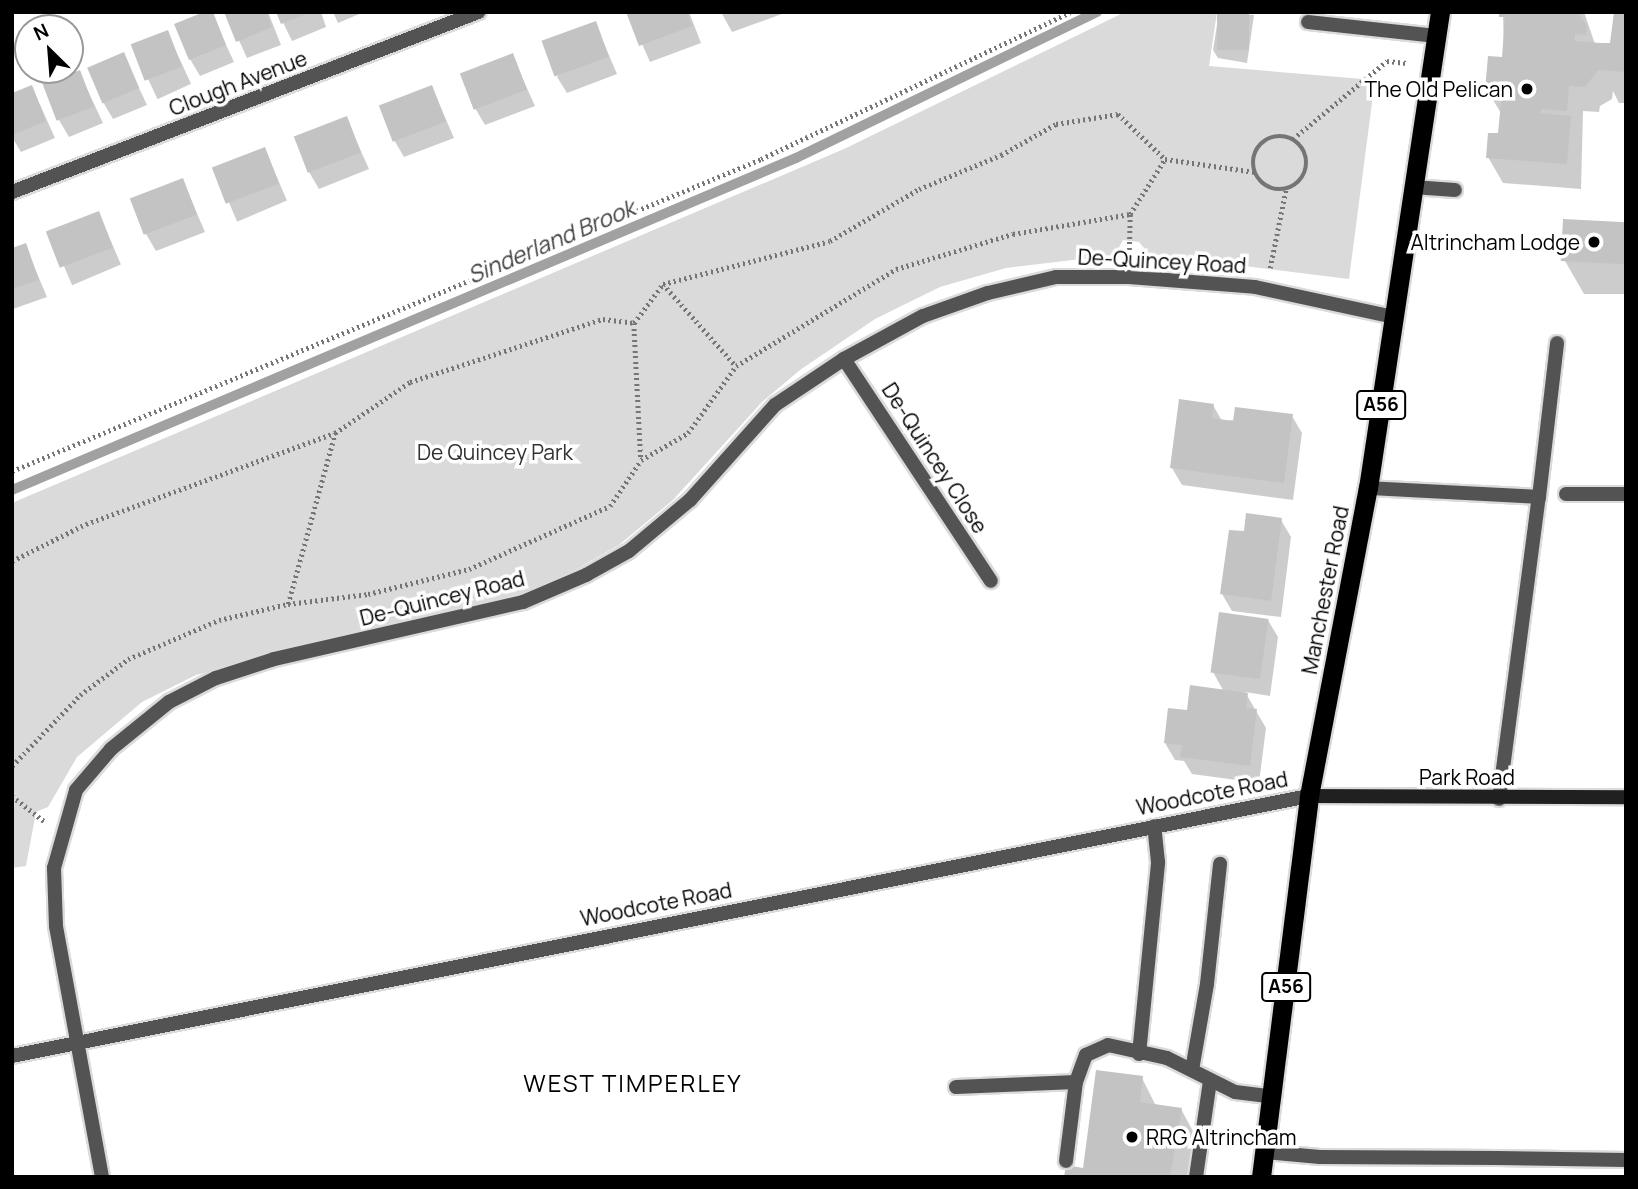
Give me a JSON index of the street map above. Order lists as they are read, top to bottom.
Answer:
{
  "streets": {
    "highway": ["A56", "Manchester Road"],
    "main road": ["Park Road"],
    "street": [
      "Clough Avenue",
      "De-Quincey Road",
      "De-Quincey Close",
      "Woodcote Road"
    ]
  },
  "crossings": [
    ["De-Quincey Road", "De-Quincey Close"],
    ["De-Quincey Road", "Manchester Road"],
    ["De-Quincey Road", "Woodcote Road"],
    ["Manchester Road", "Park Road"],
    ["Manchester Road", "Woodcote Road"],
    ["Park Road", "Woodcote Road"]
  ],
  "districts": ["WEST TIMPERLEY"],
  "water": ["Sinderland Brook"],
  "parks": ["De Quincey Park"],
  "places": ["The Old Pelican", "Altrincham Lodge", "RRG Altrincham"],
  "north": "top left"
}
